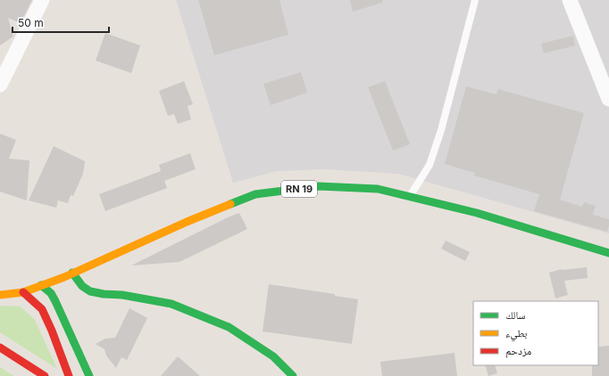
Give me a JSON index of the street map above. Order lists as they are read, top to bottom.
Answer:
{
  "streets": {
    "main road": ["RN 19"]
  },
  "legend": ["سالك", "بطيء", "مزدحم"],
  "scale_bar": "50 m"
}
